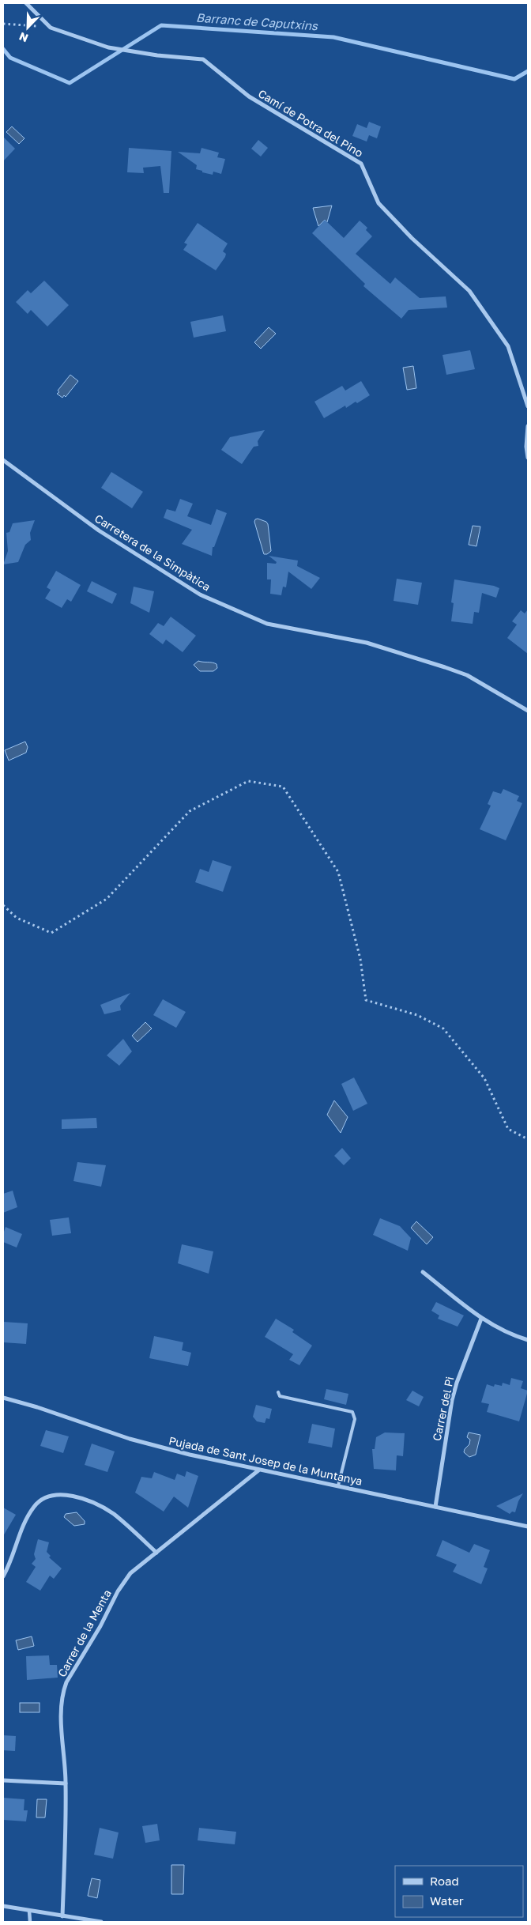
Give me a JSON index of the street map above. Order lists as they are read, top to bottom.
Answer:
{
  "streets": {
    "street": [
      "Camí de Potra del Pino",
      "Carretera de la Simpàtica",
      "Carrer del Pi",
      "Pujada de Sant Josep de la Muntanya",
      "Carrer de la Menta"
    ]
  },
  "crossings": [
    ["Carrer del Pi", "Pujada de Sant Josep de la Muntanya"],
    ["Pujada de Sant Josep de la Muntanya", "Carrer de la Menta"]
  ],
  "water": ["Barranc de Caputxins"],
  "legend": ["Road", "Water"],
  "north": "bottom left"
}
